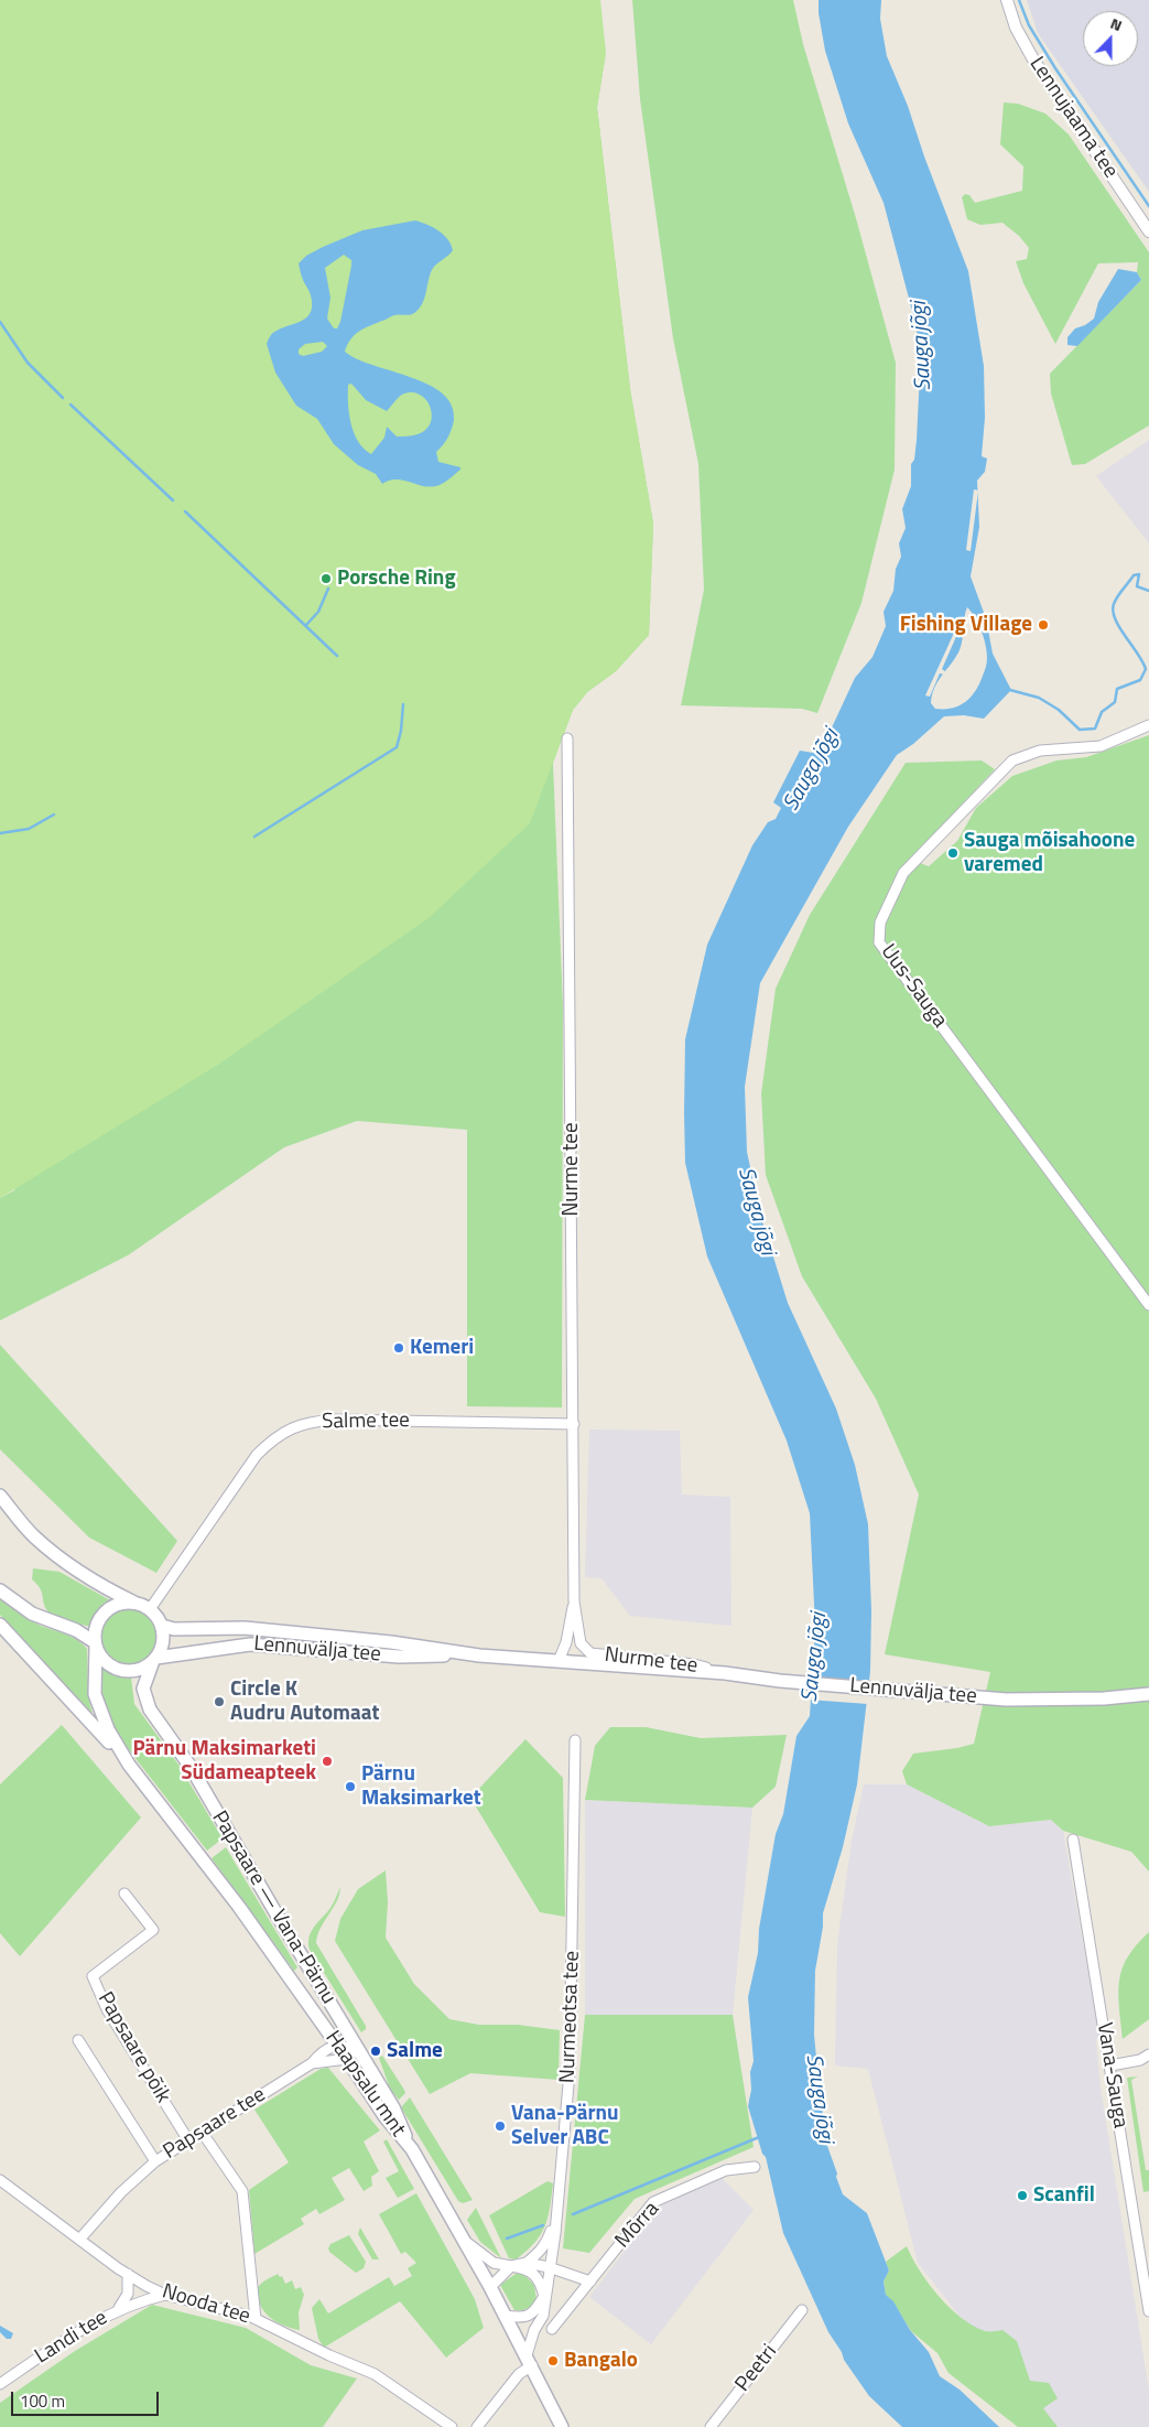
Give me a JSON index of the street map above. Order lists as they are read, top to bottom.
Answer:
{
  "streets": {
    "main road": ["Lennuvälja tee", "Papsaare — Vana-Pärnu", "Haapsalu mnt"],
    "street": [
      "Lennujaama tee",
      "Uus-Sauga",
      "Nurme tee",
      "Salme tee",
      "Nurmeotsa tee",
      "Papsaare põik",
      "Vana-Sauga",
      "Papsaare tee",
      "Mõrra",
      "Nooda tee",
      "Landi tee",
      "Peetri"
    ]
  },
  "crossings": [
    ["Nurme tee", "Salme tee"],
    ["Nurme tee", "Lennuvälja tee"],
    ["Salme tee", "Lennuvälja tee"],
    ["Salme tee", "Papsaare — Vana-Pärnu"],
    ["Lennuvälja tee", "Papsaare — Vana-Pärnu"],
    ["Papsaare — Vana-Pärnu", "Haapsalu mnt"],
    ["Nurmeotsa tee", "Haapsalu mnt"],
    ["Papsaare põik", "Papsaare tee"],
    ["Haapsalu mnt", "Papsaare tee"],
    ["Papsaare tee", "Nooda tee"],
    ["Nooda tee", "Landi tee"]
  ],
  "water": ["Sauga jõgi"],
  "places": [
    "Porsche Ring",
    "Fishing Village",
    "Sauga mõisahoone varemed",
    "Kemeri",
    "Circle K Audru Automaat",
    "Pärnu Maksimarketi Südameapteek",
    "Pärnu Maksimarket",
    "Salme",
    "Vana-Pärnu Selver ABC",
    "Scanfil",
    "Bangalo"
  ],
  "scale_bar": "100 m",
  "north": "top"
}
